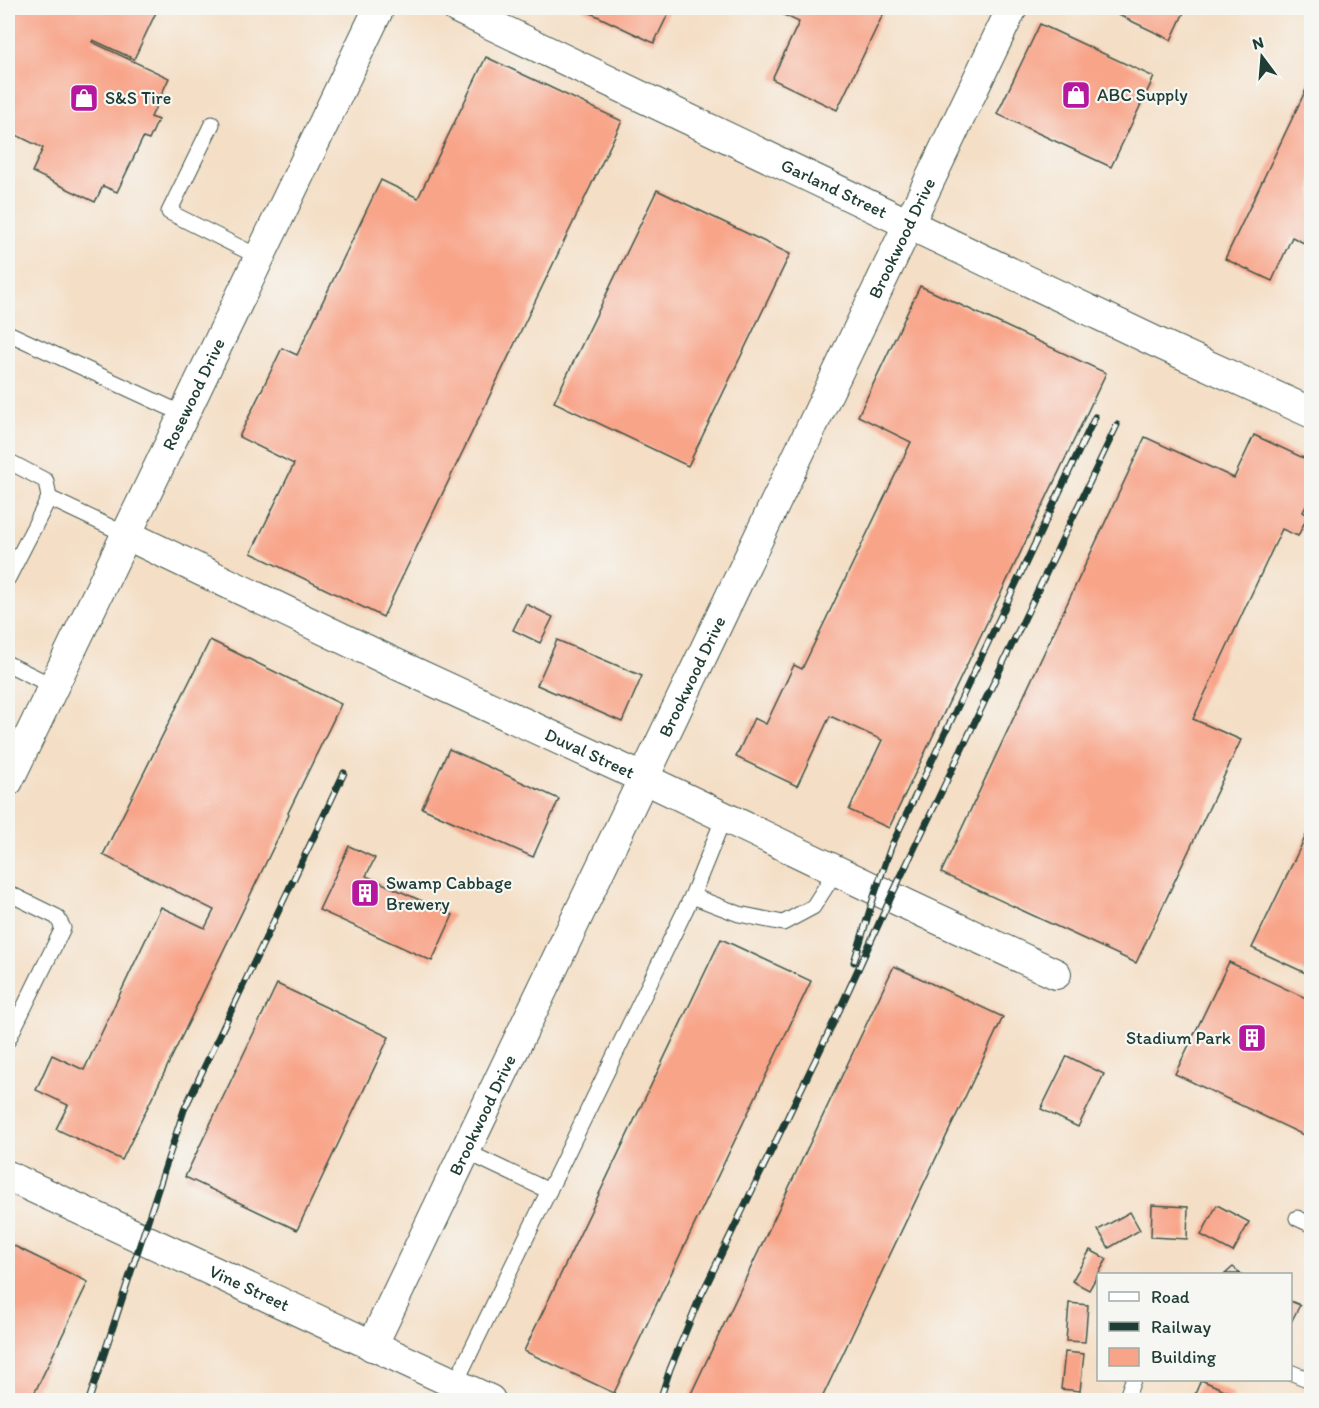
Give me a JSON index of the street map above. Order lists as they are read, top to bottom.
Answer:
{
  "streets": {
    "street": [
      "Garland Street",
      "Brookwood Drive",
      "Rosewood Drive",
      "Duval Street",
      "Vine Street"
    ]
  },
  "crossings": [
    ["Garland Street", "Brookwood Drive"],
    ["Brookwood Drive", "Duval Street"],
    ["Brookwood Drive", "Vine Street"],
    ["Rosewood Drive", "Duval Street"]
  ],
  "places": {
    "shop": ["ABC Supply", "S&S Tire"],
    "building": ["Swamp Cabbage Brewery", "Stadium Park"]
  },
  "legend": ["Road", "Railway", "Building"],
  "north": "top"
}
